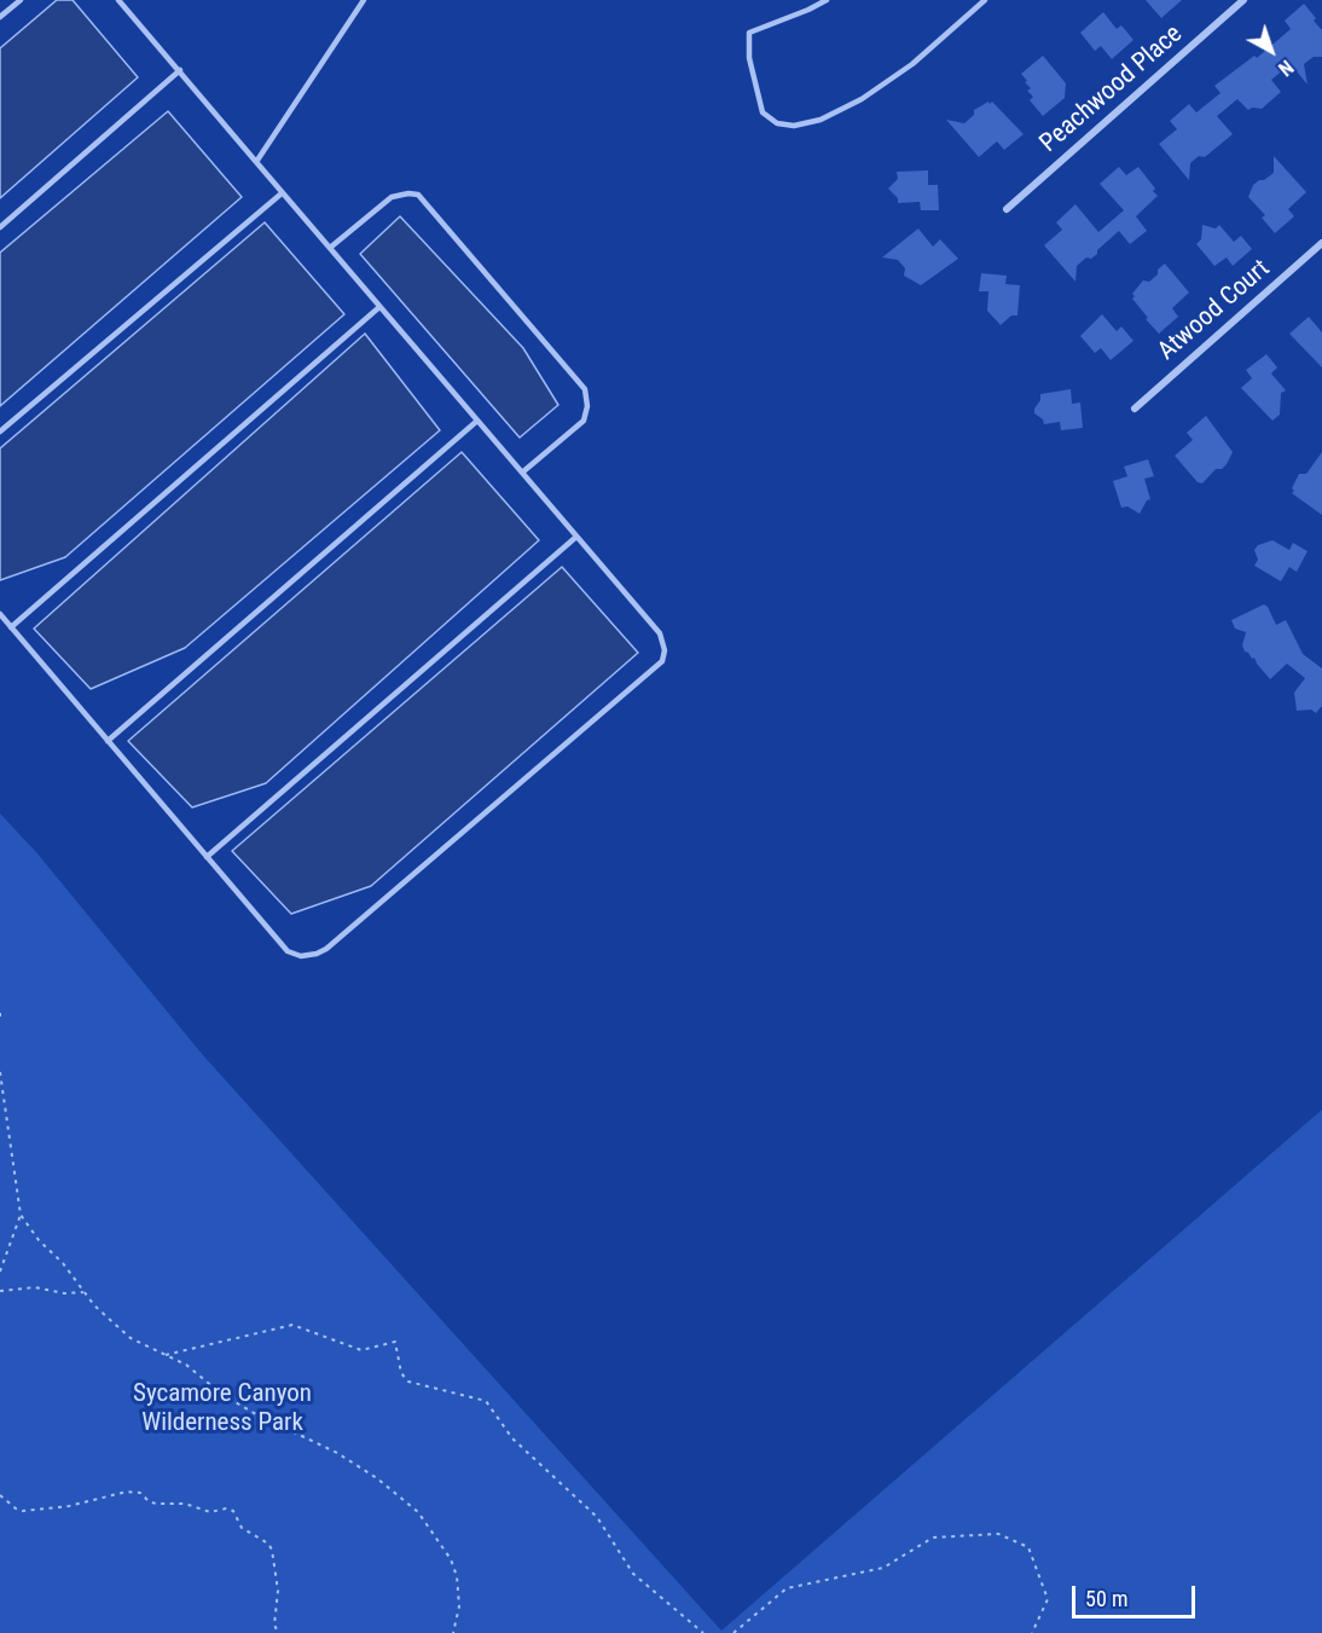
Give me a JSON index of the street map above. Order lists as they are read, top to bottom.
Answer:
{
  "streets": {
    "street": ["Peachwood Place", "Atwood Court"]
  },
  "parks": ["Sycamore Canyon Wilderness Park"],
  "scale_bar": "50 m",
  "north": "bottom right"
}
